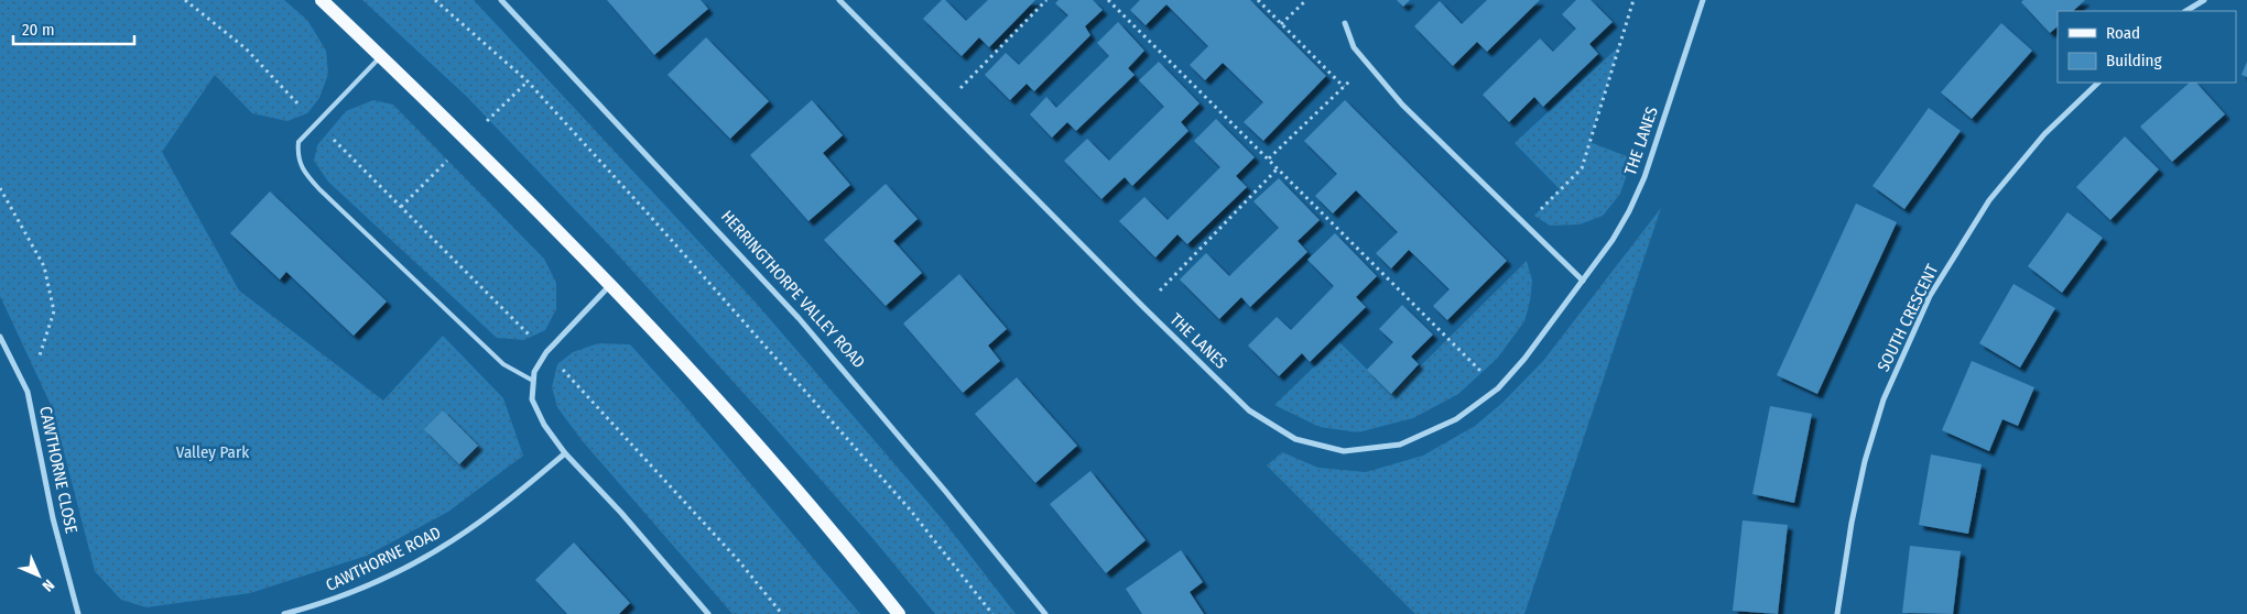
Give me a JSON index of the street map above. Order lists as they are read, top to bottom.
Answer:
{
  "streets": {
    "street": [
      "THE LANES",
      "HERRINGTHORPE VALLEY ROAD",
      "SOUTH CRESCENT",
      "CAWTHORNE CLOSE",
      "CAWTHORNE ROAD"
    ]
  },
  "parks": ["Valley Park"],
  "legend": ["Road", "Building"],
  "scale_bar": "20 m",
  "north": "bottom right"
}
